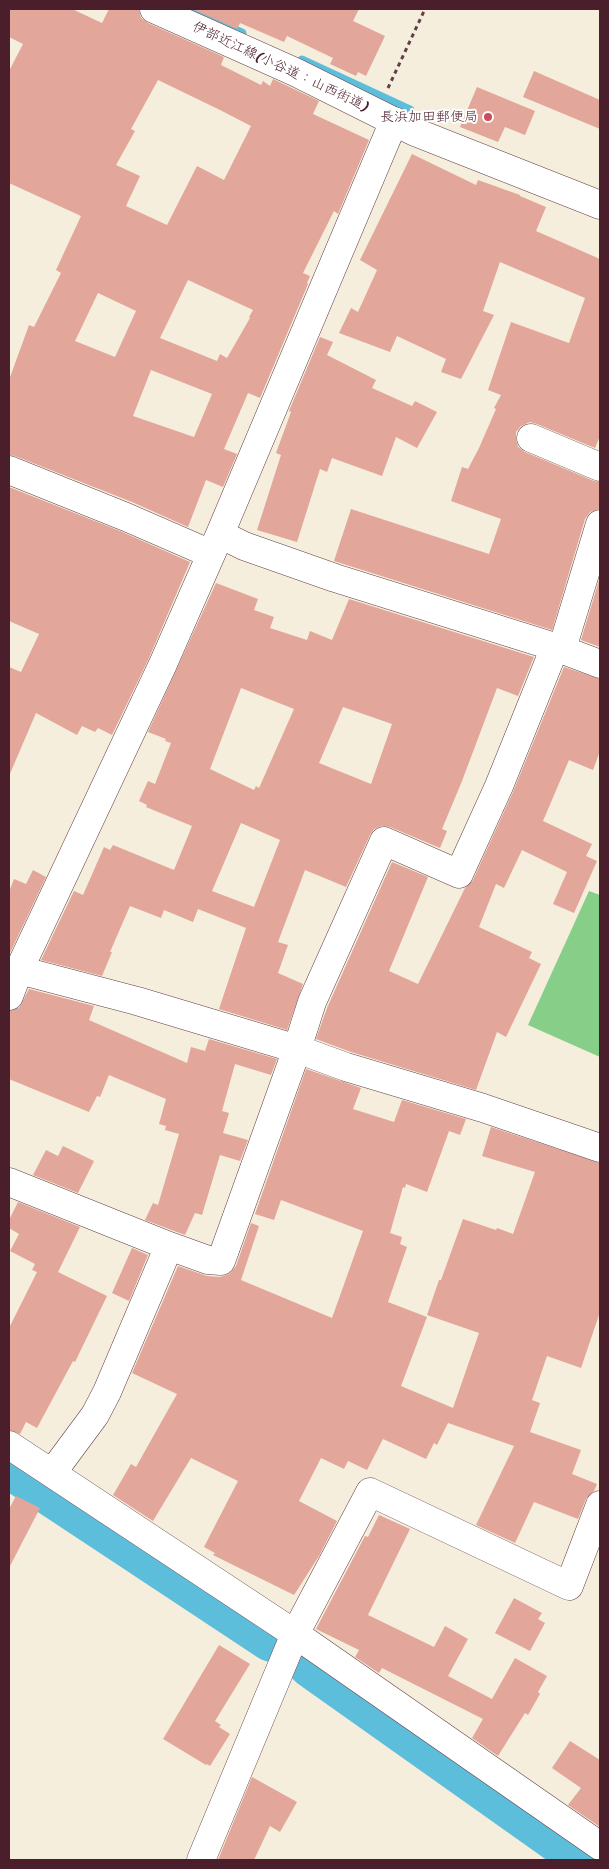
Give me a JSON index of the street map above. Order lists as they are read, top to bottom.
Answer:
{
  "streets": {
    "street": ["伊部近江線(小谷道：山西街道)"]
  },
  "places": ["長浜加田郵便局"]
}
